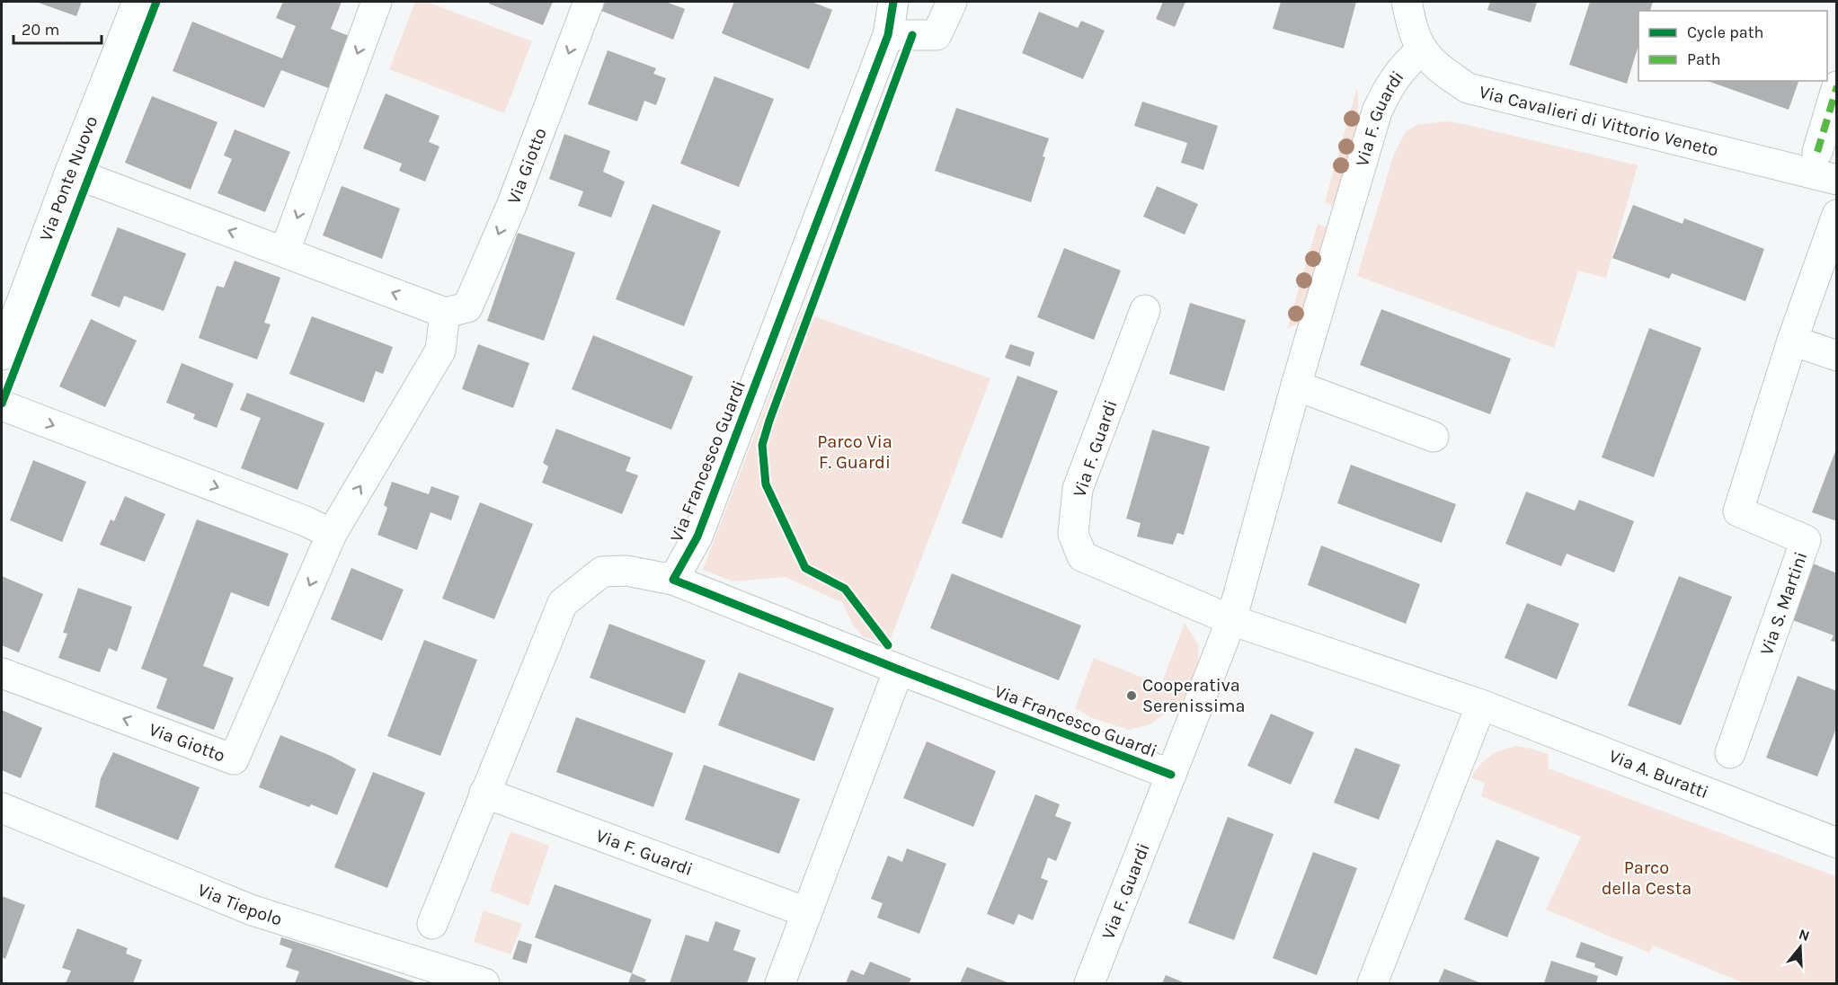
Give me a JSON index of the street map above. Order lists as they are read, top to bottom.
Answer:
{
  "streets": {
    "street": [
      "Via F. Guardi",
      "Via Cavalieri di Vittorio Veneto",
      "Via Giotto",
      "Via Ponte Nuovo",
      "Via Francesco Guardi",
      "Via S. Martini",
      "Via A. Buratti",
      "Via Tiepolo"
    ]
  },
  "crossings": [
    ["Via F. Guardi", "Via Cavalieri di Vittorio Veneto"],
    ["Via F. Guardi", "Via Francesco Guardi"],
    ["Via F. Guardi", "Via A. Buratti"]
  ],
  "parks": ["Parco Via F. Guardi", "Parco della Cesta"],
  "places": ["Cooperativa Serenissima"],
  "legend": ["Cycle path", "Path"],
  "scale_bar": "20 m",
  "north": "top"
}
